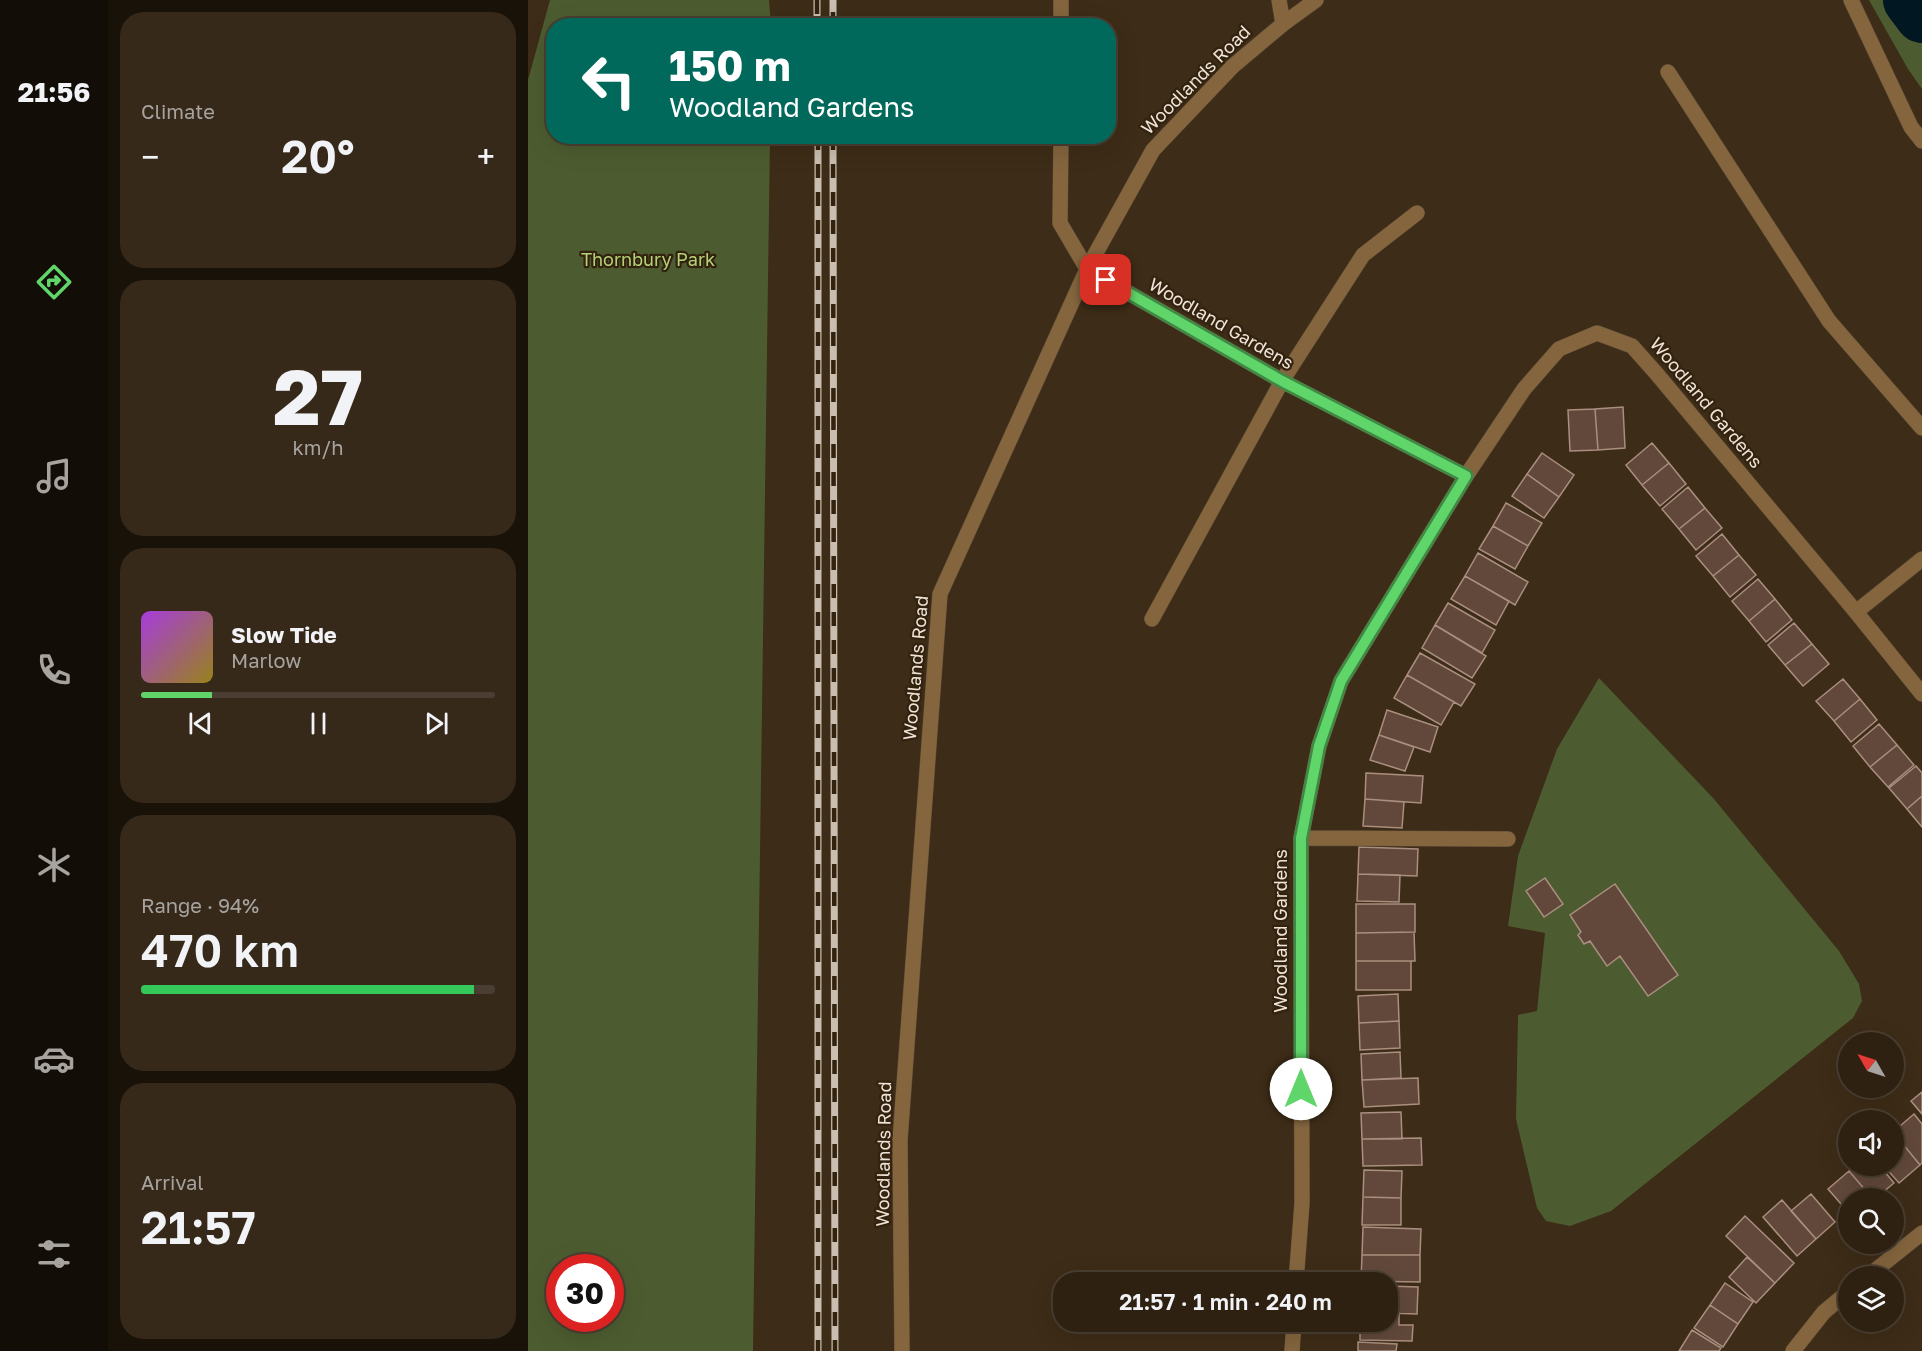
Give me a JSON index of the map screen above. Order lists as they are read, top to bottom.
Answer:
{
  "streets": {
    "street": ["Woodlands Road", "Woodland Gardens"]
  },
  "crossings": [
    ["Woodlands Road", "Woodland Gardens"]
  ],
  "parks": ["Thornbury Park"],
  "north": "top left",
  "page": {
    "tabs": "21:56",
    "tile": [
      "Climate",
      ["27", "km/h"],
      ["Range · 94%", "470 km"],
      ["Arrival", "21:57"]
    ],
    "turn": ["150 m", "Woodland Gardens"],
    "heat": ["−", "20°", "+"],
    "song": ["Slow Tide", "Marlow"],
    "limit": "30",
    "trip": "21:57 · 1 min · 240 m"
  }
}
